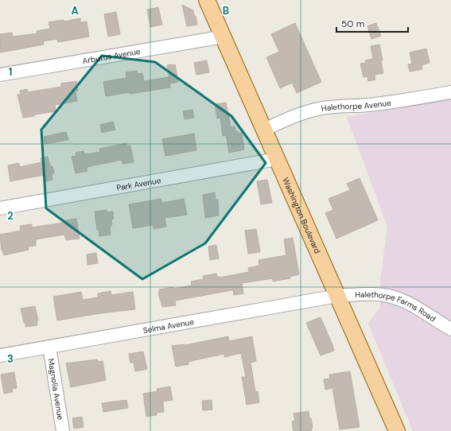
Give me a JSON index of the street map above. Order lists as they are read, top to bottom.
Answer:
{
  "streets": {
    "main road": ["Washington Boulevard"],
    "street": [
      "Arbutus Avenue",
      "Halethorpe Avenue",
      "Park Avenue",
      "Halethorpe Farms Road",
      "Selma Avenue",
      "Magnolia Avenue"
    ]
  },
  "crossings": [
    ["Arbutus Avenue", "Washington Boulevard"],
    ["Halethorpe Avenue", "Washington Boulevard"],
    ["Park Avenue", "Washington Boulevard"],
    ["Washington Boulevard", "Halethorpe Farms Road"],
    ["Washington Boulevard", "Selma Avenue"],
    ["Halethorpe Farms Road", "Selma Avenue"],
    ["Selma Avenue", "Magnolia Avenue"]
  ],
  "scale_bar": "50 m",
  "grid": {
    "columns": ["A", "B"],
    "rows": ["1", "2", "3"]
  }
}
